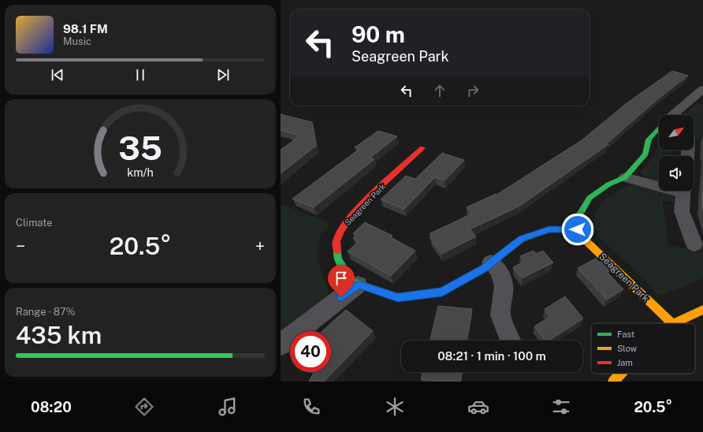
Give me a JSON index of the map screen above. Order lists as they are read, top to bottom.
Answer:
{
  "streets": {
    "street": ["Seagreen Park"]
  },
  "legend": ["Fast", "Slow", "Jam"],
  "north": "top right",
  "page": {
    "turn": ["90 m", "Seagreen Park"],
    "song": ["98.1 FM", "Music"],
    "tile": [
      "Climate",
      ["Range · 87%", "435 km"]
    ],
    "heat": ["−", "20.5°", "+"],
    "limit": "40",
    "trip": "08:21 · 1 min · 100 m",
    "tabs": ["08:20", "20.5°"],
    "gauge": ["35", "km/h"]
  }
}
